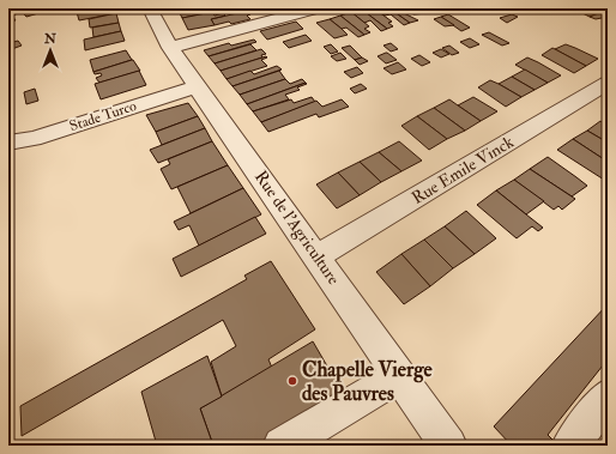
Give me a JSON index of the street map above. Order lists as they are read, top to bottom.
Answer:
{
  "streets": {
    "street": ["Stade Turco", "Rue Emile Vinck", "Rue de l'Agriculture"]
  },
  "crossings": [
    ["Stade Turco", "Rue de l'Agriculture"],
    ["Rue Emile Vinck", "Rue de l'Agriculture"]
  ],
  "places": ["Chapelle Vierge des Pauvres"],
  "north": "top"
}
